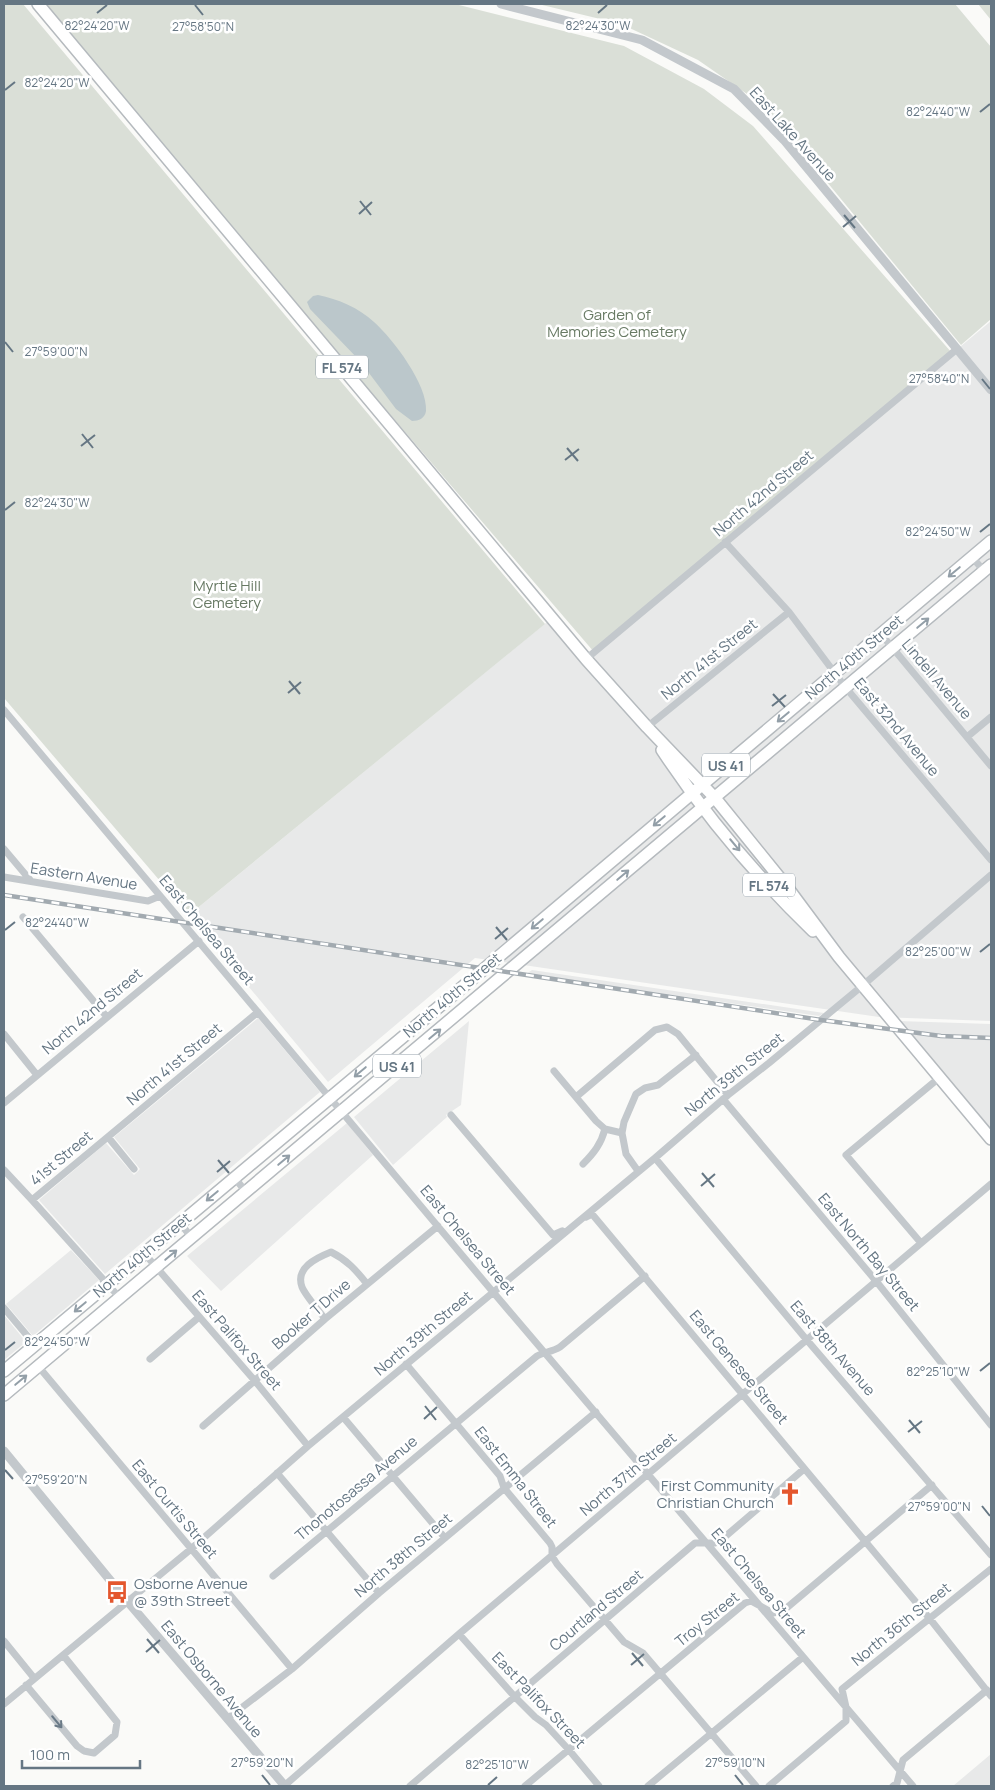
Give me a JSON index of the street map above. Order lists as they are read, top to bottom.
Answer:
{
  "streets": {
    "main road": ["FL 574", "North 40th Street", "US 41"],
    "street": [
      "East Lake Avenue",
      "North 42nd Street",
      "North 41st Street",
      "Lindell Avenue",
      "East 32nd Avenue",
      "Eastern Avenue",
      "East Chelsea Street",
      "North 39th Street",
      "41st Street",
      "East North Bay Street",
      "Booker T Drive",
      "East Palifox Street",
      "East 38th Avenue",
      "East Genesee Street",
      "North 37th Street",
      "East Emma Street",
      "Thonotosassa Avenue",
      "East Curtis Street",
      "North 38th Street",
      "Courtland Street",
      "Troy Street",
      "North 36th Street",
      "East Osborne Avenue"
    ]
  },
  "crossings": [
    ["East Lake Avenue", "North 42nd Street"],
    ["FL 574", "North 42nd Street"],
    ["FL 574", "North 40th Street"],
    ["FL 574", "North 41st Street"],
    ["FL 574", "North 39th Street"],
    ["North 42nd Street", "East 32nd Avenue"],
    ["North 42nd Street", "East Chelsea Street"],
    ["North 40th Street", "Lindell Avenue"],
    ["North 40th Street", "East 32nd Avenue"],
    ["North 40th Street", "East Chelsea Street"],
    ["North 40th Street", "East Palifox Street"],
    ["North 40th Street", "East Curtis Street"],
    ["North 41st Street", "East 32nd Avenue"],
    ["North 41st Street", "East Chelsea Street"],
    ["North 41st Street", "41st Street"],
    ["Eastern Avenue", "East Chelsea Street"],
    ["East Chelsea Street", "North 39th Street"],
    ["East Chelsea Street", "Booker T Drive"],
    ["East Chelsea Street", "North 37th Street"],
    ["East Chelsea Street", "Thonotosassa Avenue"],
    ["East Chelsea Street", "North 38th Street"],
    ["East Chelsea Street", "Courtland Street"],
    ["East Chelsea Street", "Troy Street"],
    ["East Chelsea Street", "North 36th Street"],
    ["North 39th Street", "East North Bay Street"],
    ["North 39th Street", "East Palifox Street"],
    ["North 39th Street", "East 38th Avenue"],
    ["North 39th Street", "East Genesee Street"],
    ["North 39th Street", "East Emma Street"],
    ["North 39th Street", "East Curtis Street"],
    ["North 39th Street", "East Osborne Avenue"],
    ["East North Bay Street", "North 37th Street"],
    ["Booker T Drive", "East Palifox Street"],
    ["East Palifox Street", "North 37th Street"],
    ["East Palifox Street", "Courtland Street"],
    ["East Palifox Street", "Troy Street"],
    ["East 38th Avenue", "North 37th Street"],
    ["East 38th Avenue", "Troy Street"],
    ["East Genesee Street", "North 37th Street"],
    ["East Genesee Street", "Thonotosassa Avenue"],
    ["East Genesee Street", "Courtland Street"],
    ["East Genesee Street", "Troy Street"],
    ["East Genesee Street", "North 36th Street"],
    ["North 37th Street", "East Emma Street"],
    ["North 37th Street", "East Osborne Avenue"],
    ["East Emma Street", "Thonotosassa Avenue"],
    ["East Emma Street", "North 38th Street"],
    ["East Emma Street", "Courtland Street"],
    ["East Emma Street", "Troy Street"],
    ["East Curtis Street", "North 38th Street"],
    ["North 38th Street", "East Osborne Avenue"]
  ],
  "parks": ["Garden of Memories Cemetery", "Myrtle Hill Cemetery"],
  "places": {
    "church": ["First Community Christian Church"],
    "bus stop": ["Osborne Avenue @ 39th Street"]
  },
  "scale_bar": "100 m",
  "coordinates": [
    "82°24'20\"W",
    "82°24'30\"W",
    "27°58'50\"N",
    "82°24'40\"W",
    "27°59'00\"N",
    "27°58'40\"N",
    "82°24'50\"W",
    "82°25'00\"W",
    "82°25'10\"W",
    "27°59'20\"N",
    "27°59'10\"N"
  ]
}
